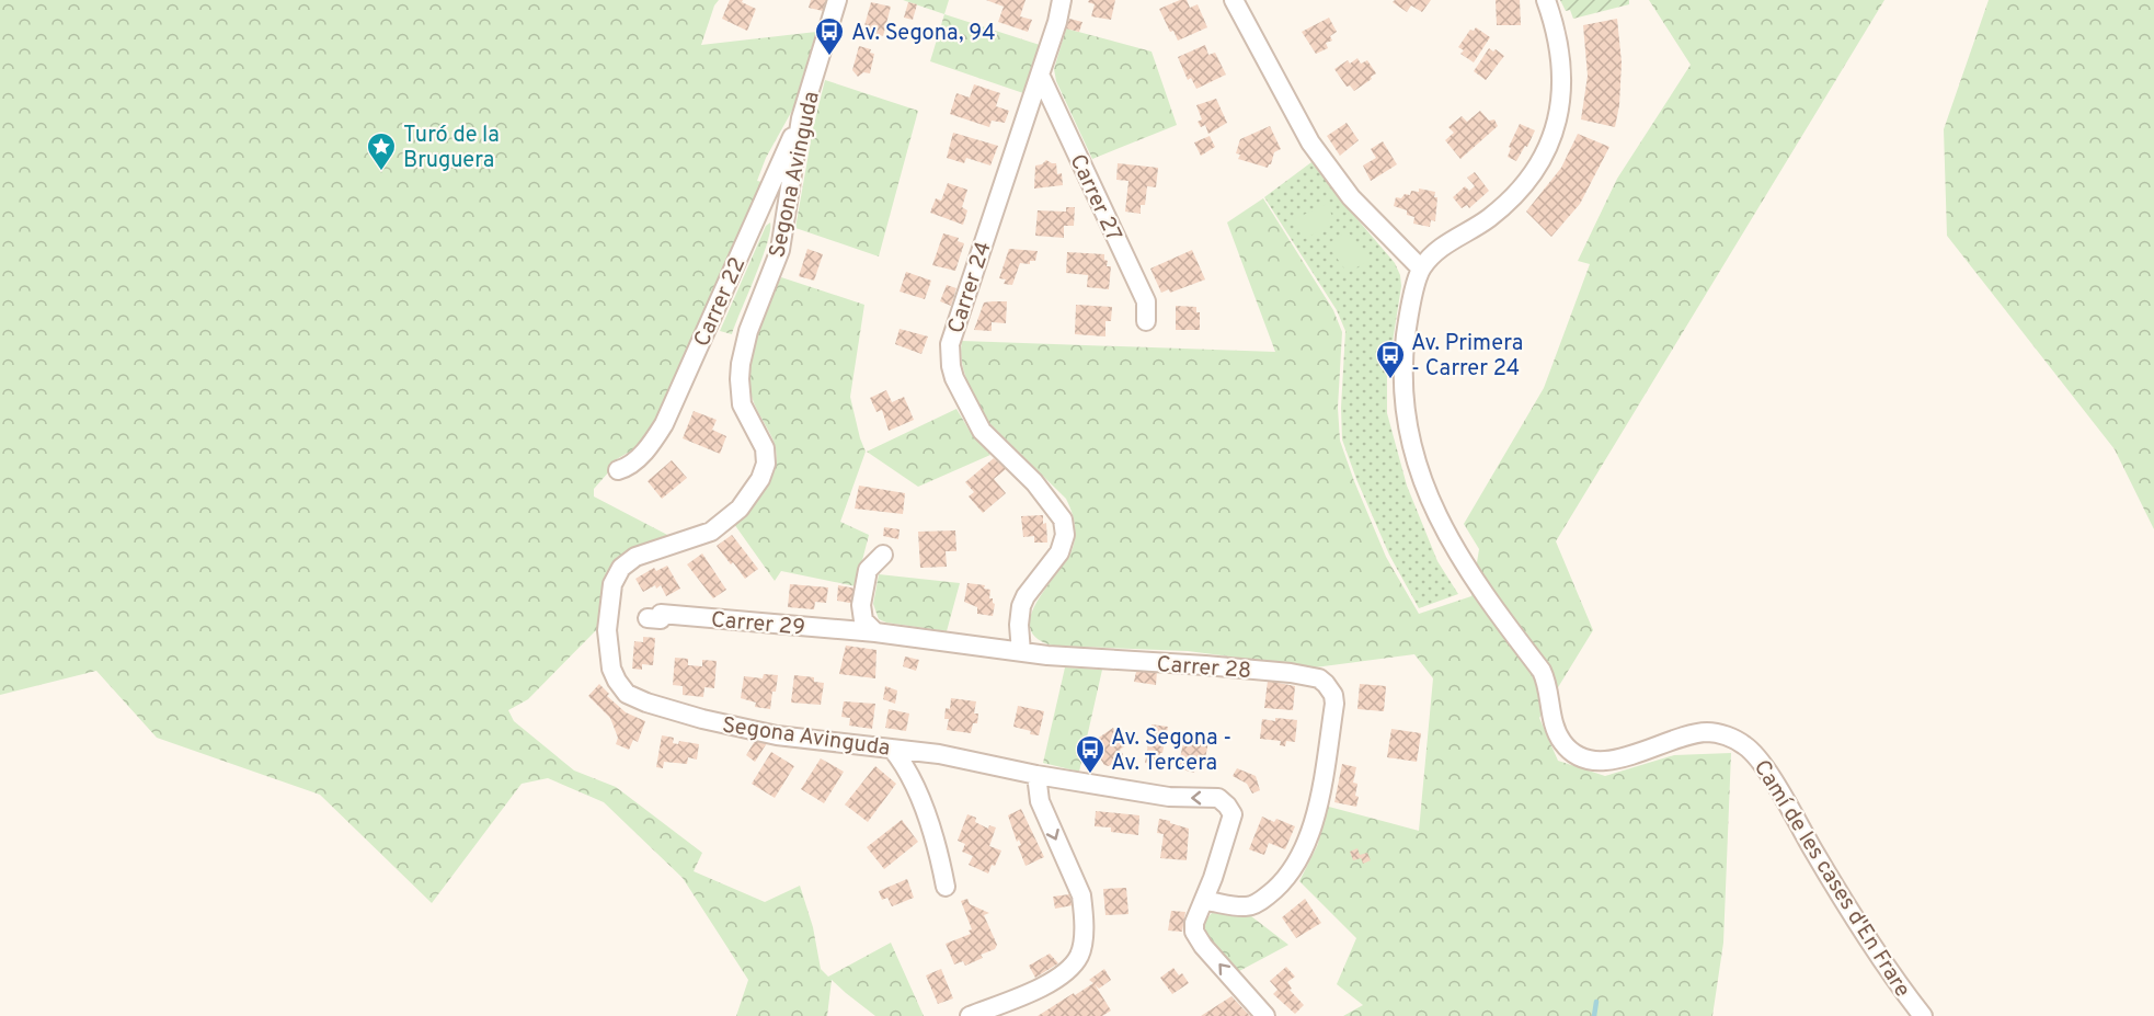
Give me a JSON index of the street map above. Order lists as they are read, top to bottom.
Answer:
{
  "streets": {
    "street": [
      "Segona Avinguda",
      "Carrer 27",
      "Carrer 24",
      "Carrer 22",
      "Carrer 29",
      "Carrer 28",
      "Camí de les cases d'En Frare"
    ]
  },
  "crossings": [
    ["Segona Avinguda", "Carrer 22"],
    ["Segona Avinguda", "Carrer 28"],
    ["Carrer 27", "Carrer 24"],
    ["Carrer 24", "Carrer 28"],
    ["Carrer 29", "Carrer 28"]
  ],
  "places": {
    "bus stop": ["Av. Segona, 94", "Av. Primera - Carrer 24", "Av. Segona - Av. Tercera"],
    "place": ["Turó de la Bruguera"]
  }
}
